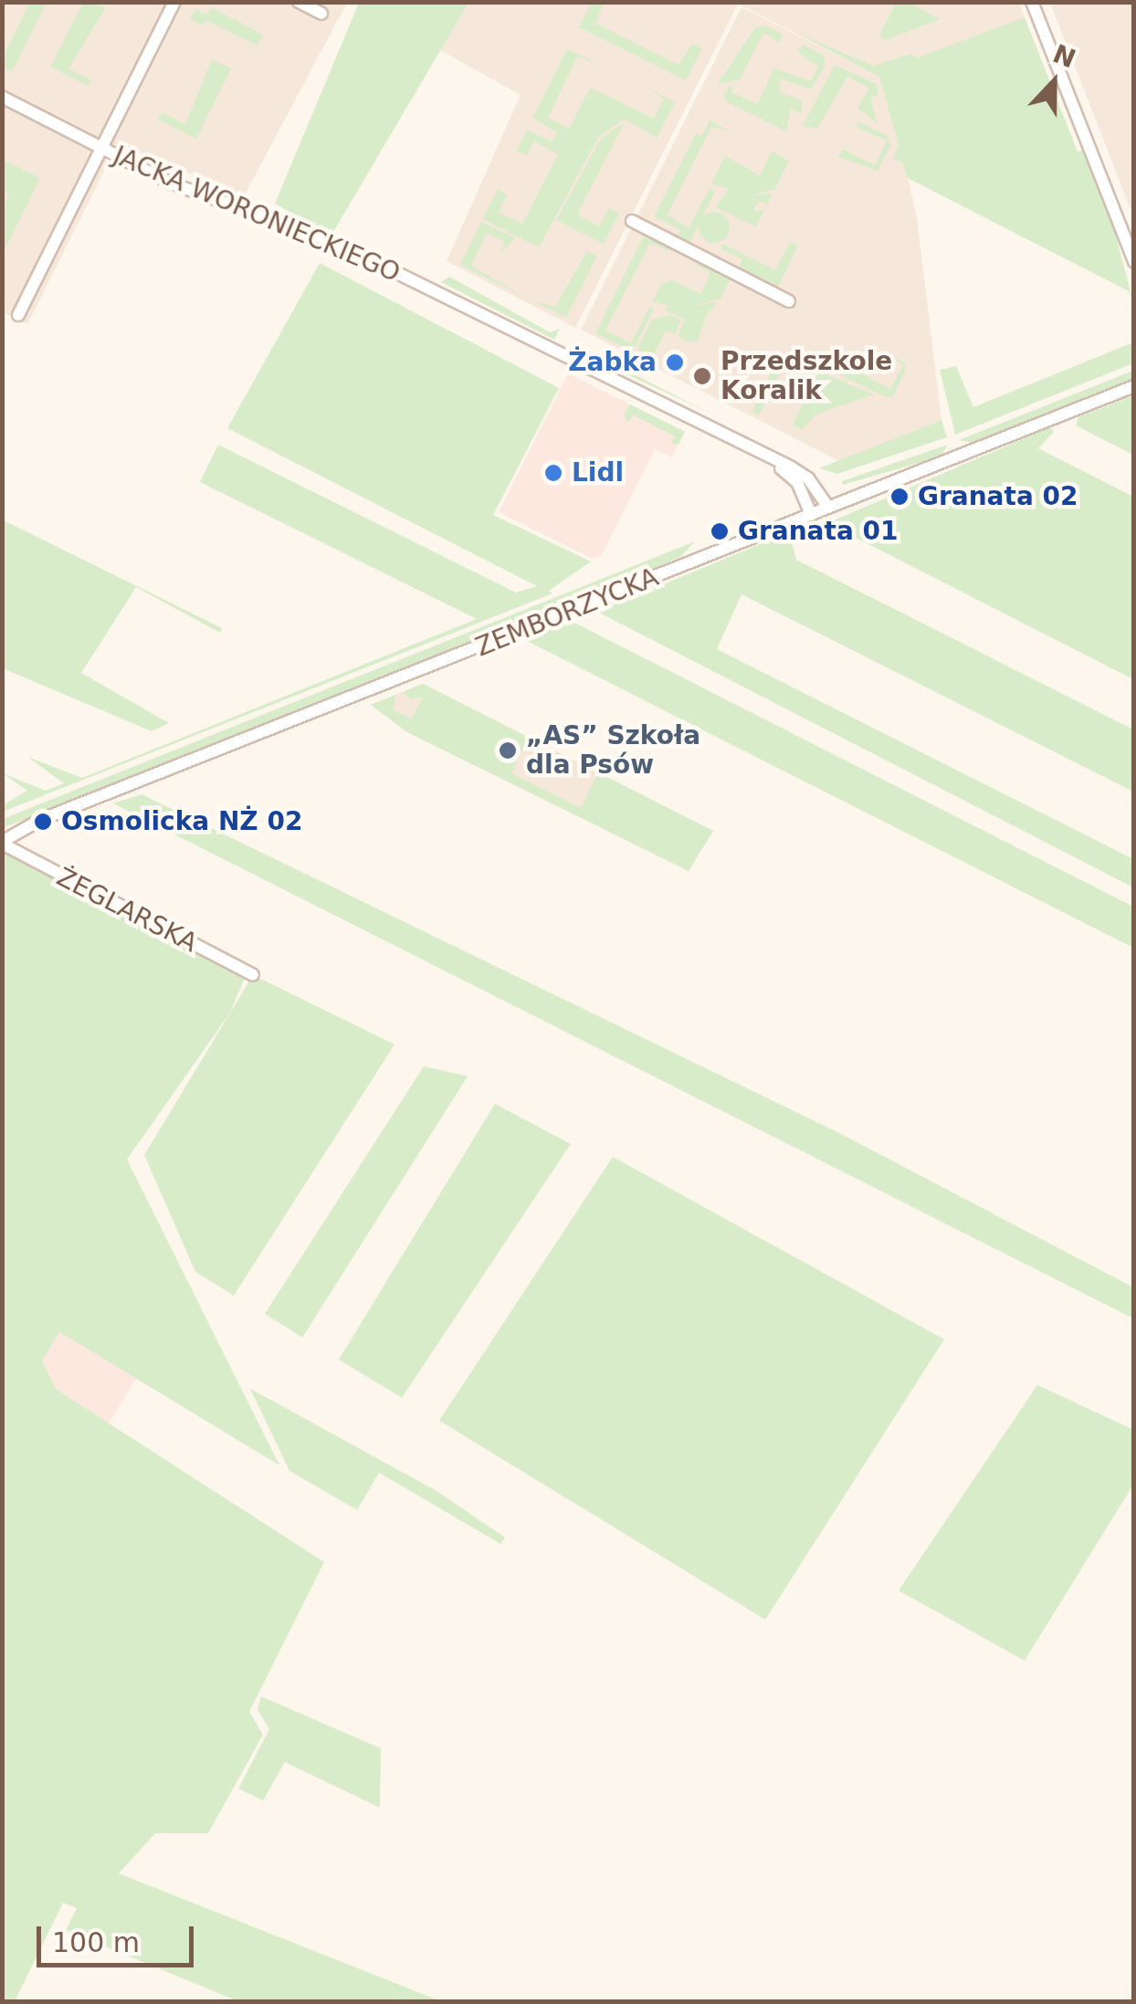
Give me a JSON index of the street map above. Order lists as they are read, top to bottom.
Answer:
{
  "streets": {
    "street": ["JACKA WORONIECKIEGO", "ZEMBORZYCKA", "ŻEGLARSKA"]
  },
  "crossings": [
    ["JACKA WORONIECKIEGO", "ZEMBORZYCKA"],
    ["ZEMBORZYCKA", "ŻEGLARSKA"]
  ],
  "places": [
    "Żabka",
    "Przedszkole Koralik",
    "Lidl",
    "Granata 02",
    "Granata 01",
    "„AS” Szkoła dla Psów",
    "Osmolicka NŻ 02"
  ],
  "scale_bar": "100 m",
  "north": "top"
}
